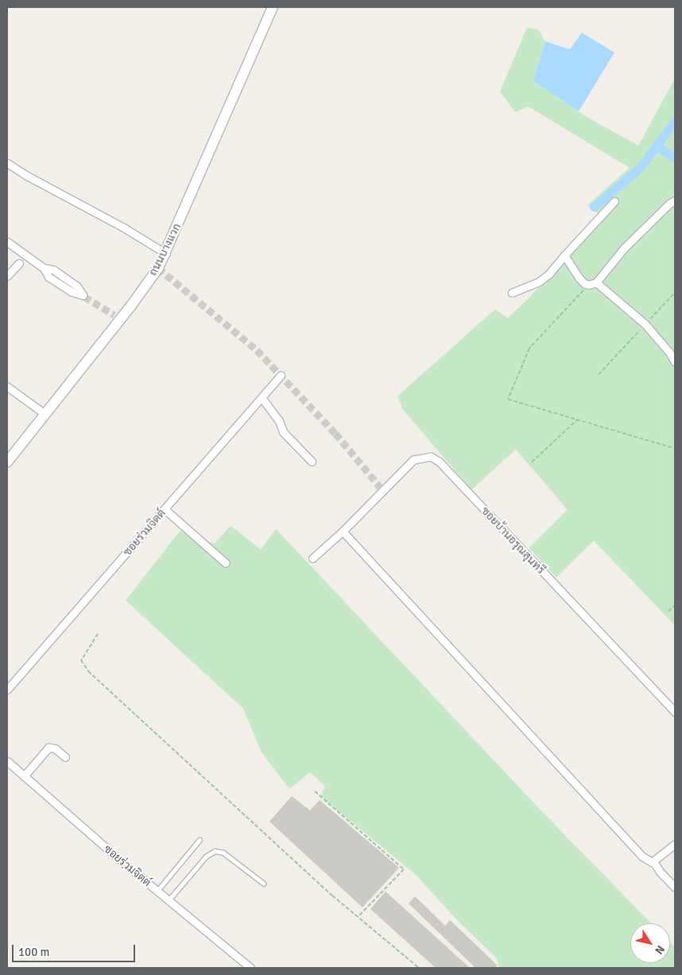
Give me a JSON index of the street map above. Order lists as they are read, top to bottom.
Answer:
{
  "streets": {
    "main road": ["ถนนบางแวก"],
    "street": ["ซอยร่วมจิตต์", "ซอยบ้านอรุณสุนทรี"]
  },
  "scale_bar": "100 m",
  "north": "bottom right"
}
